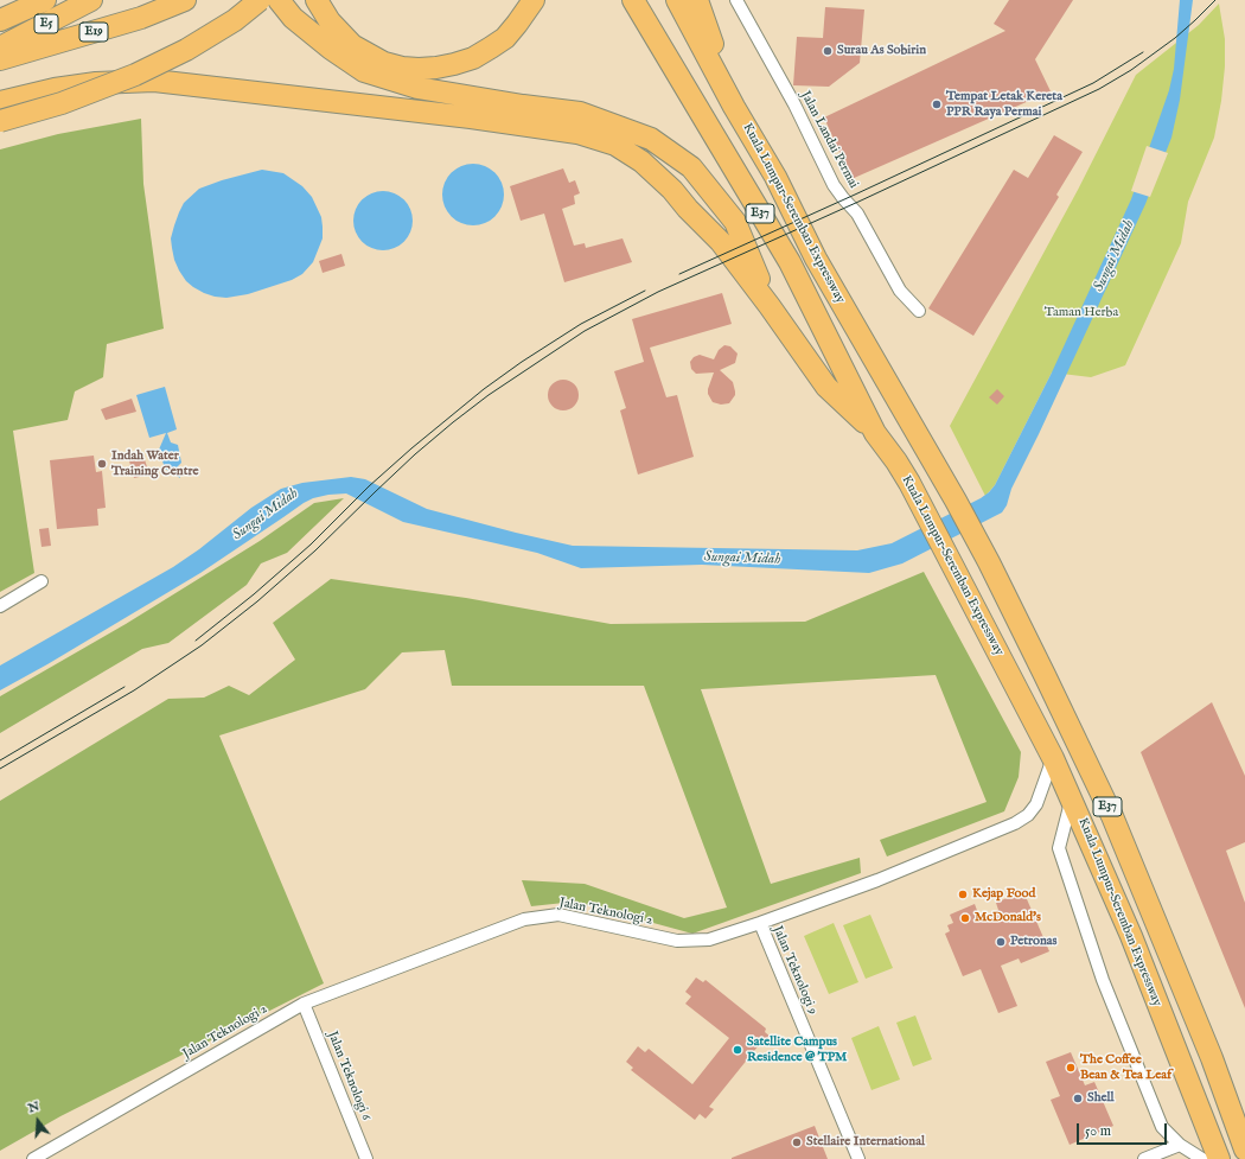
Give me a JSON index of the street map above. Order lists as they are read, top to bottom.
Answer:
{
  "streets": {
    "highway": [
      "E5",
      "E19",
      "E37",
      "Kuala Lumpur–Seremban Expressway"
    ],
    "street": [
      "Jalan Landai Permai",
      "Jalan Teknologi 2",
      "Jalan Teknologi 9",
      "Jalan Teknologi 6"
    ]
  },
  "crossings": [
    ["Kuala Lumpur–Seremban Expressway", "Jalan Teknologi 2"],
    ["Jalan Teknologi 2", "Jalan Teknologi 9"],
    ["Jalan Teknologi 2", "Jalan Teknologi 6"]
  ],
  "water": ["Sungai Midah"],
  "parks": ["Taman Herba"],
  "places": [
    "Surau As Sobirin",
    "Tempat Letak Kereta PPR Raya Permai",
    "Indah Water Training Centre",
    "Kejap Food",
    "McDonald's",
    "Petronas",
    "Satellite Campus Residence @ TPM",
    "The Coffee Bean & Tea Leaf",
    "Shell",
    "Stellaire International"
  ],
  "scale_bar": "50 m",
  "north": "top"
}
